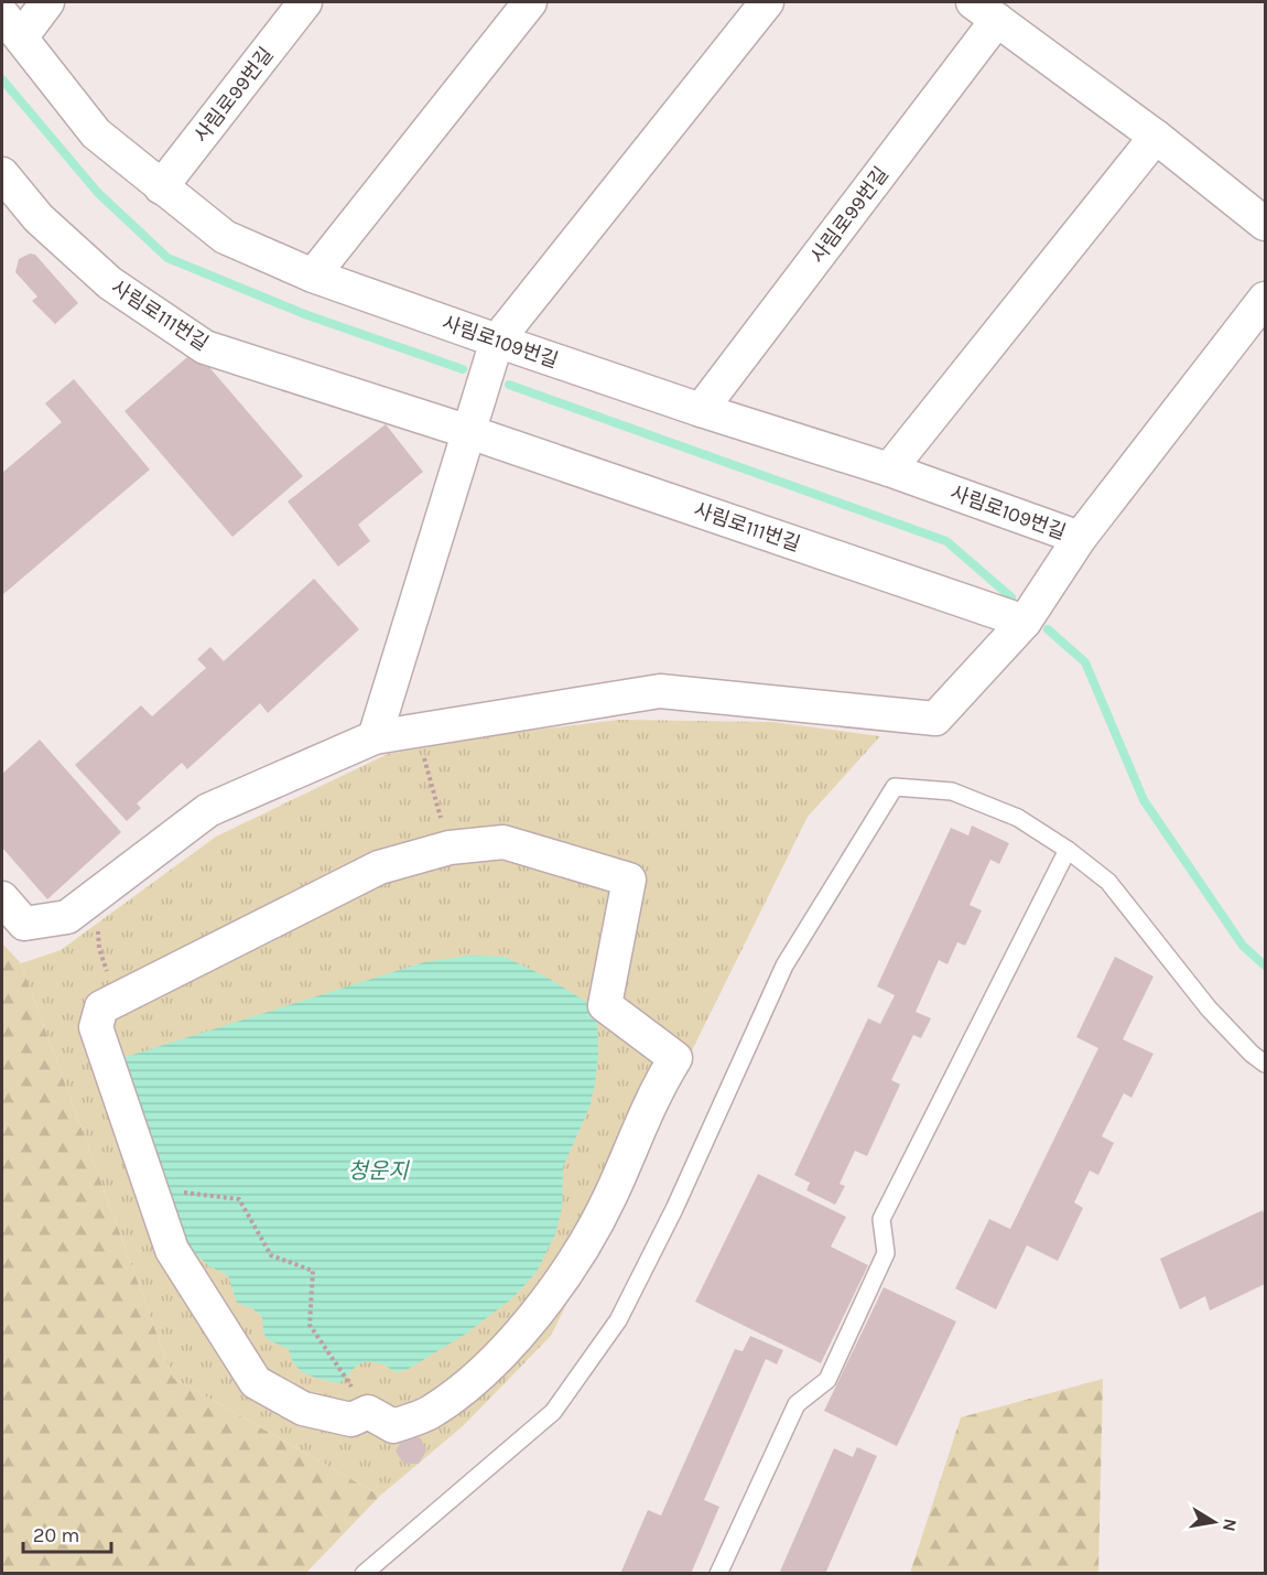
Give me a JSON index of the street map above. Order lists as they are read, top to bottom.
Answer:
{
  "streets": {
    "street": ["사림로99번길", "사림로111번길", "사림로109번길"]
  },
  "crossings": [
    ["사림로99번길", "사림로109번길"]
  ],
  "water": ["청운지"],
  "scale_bar": "20 m",
  "north": "right"
}
